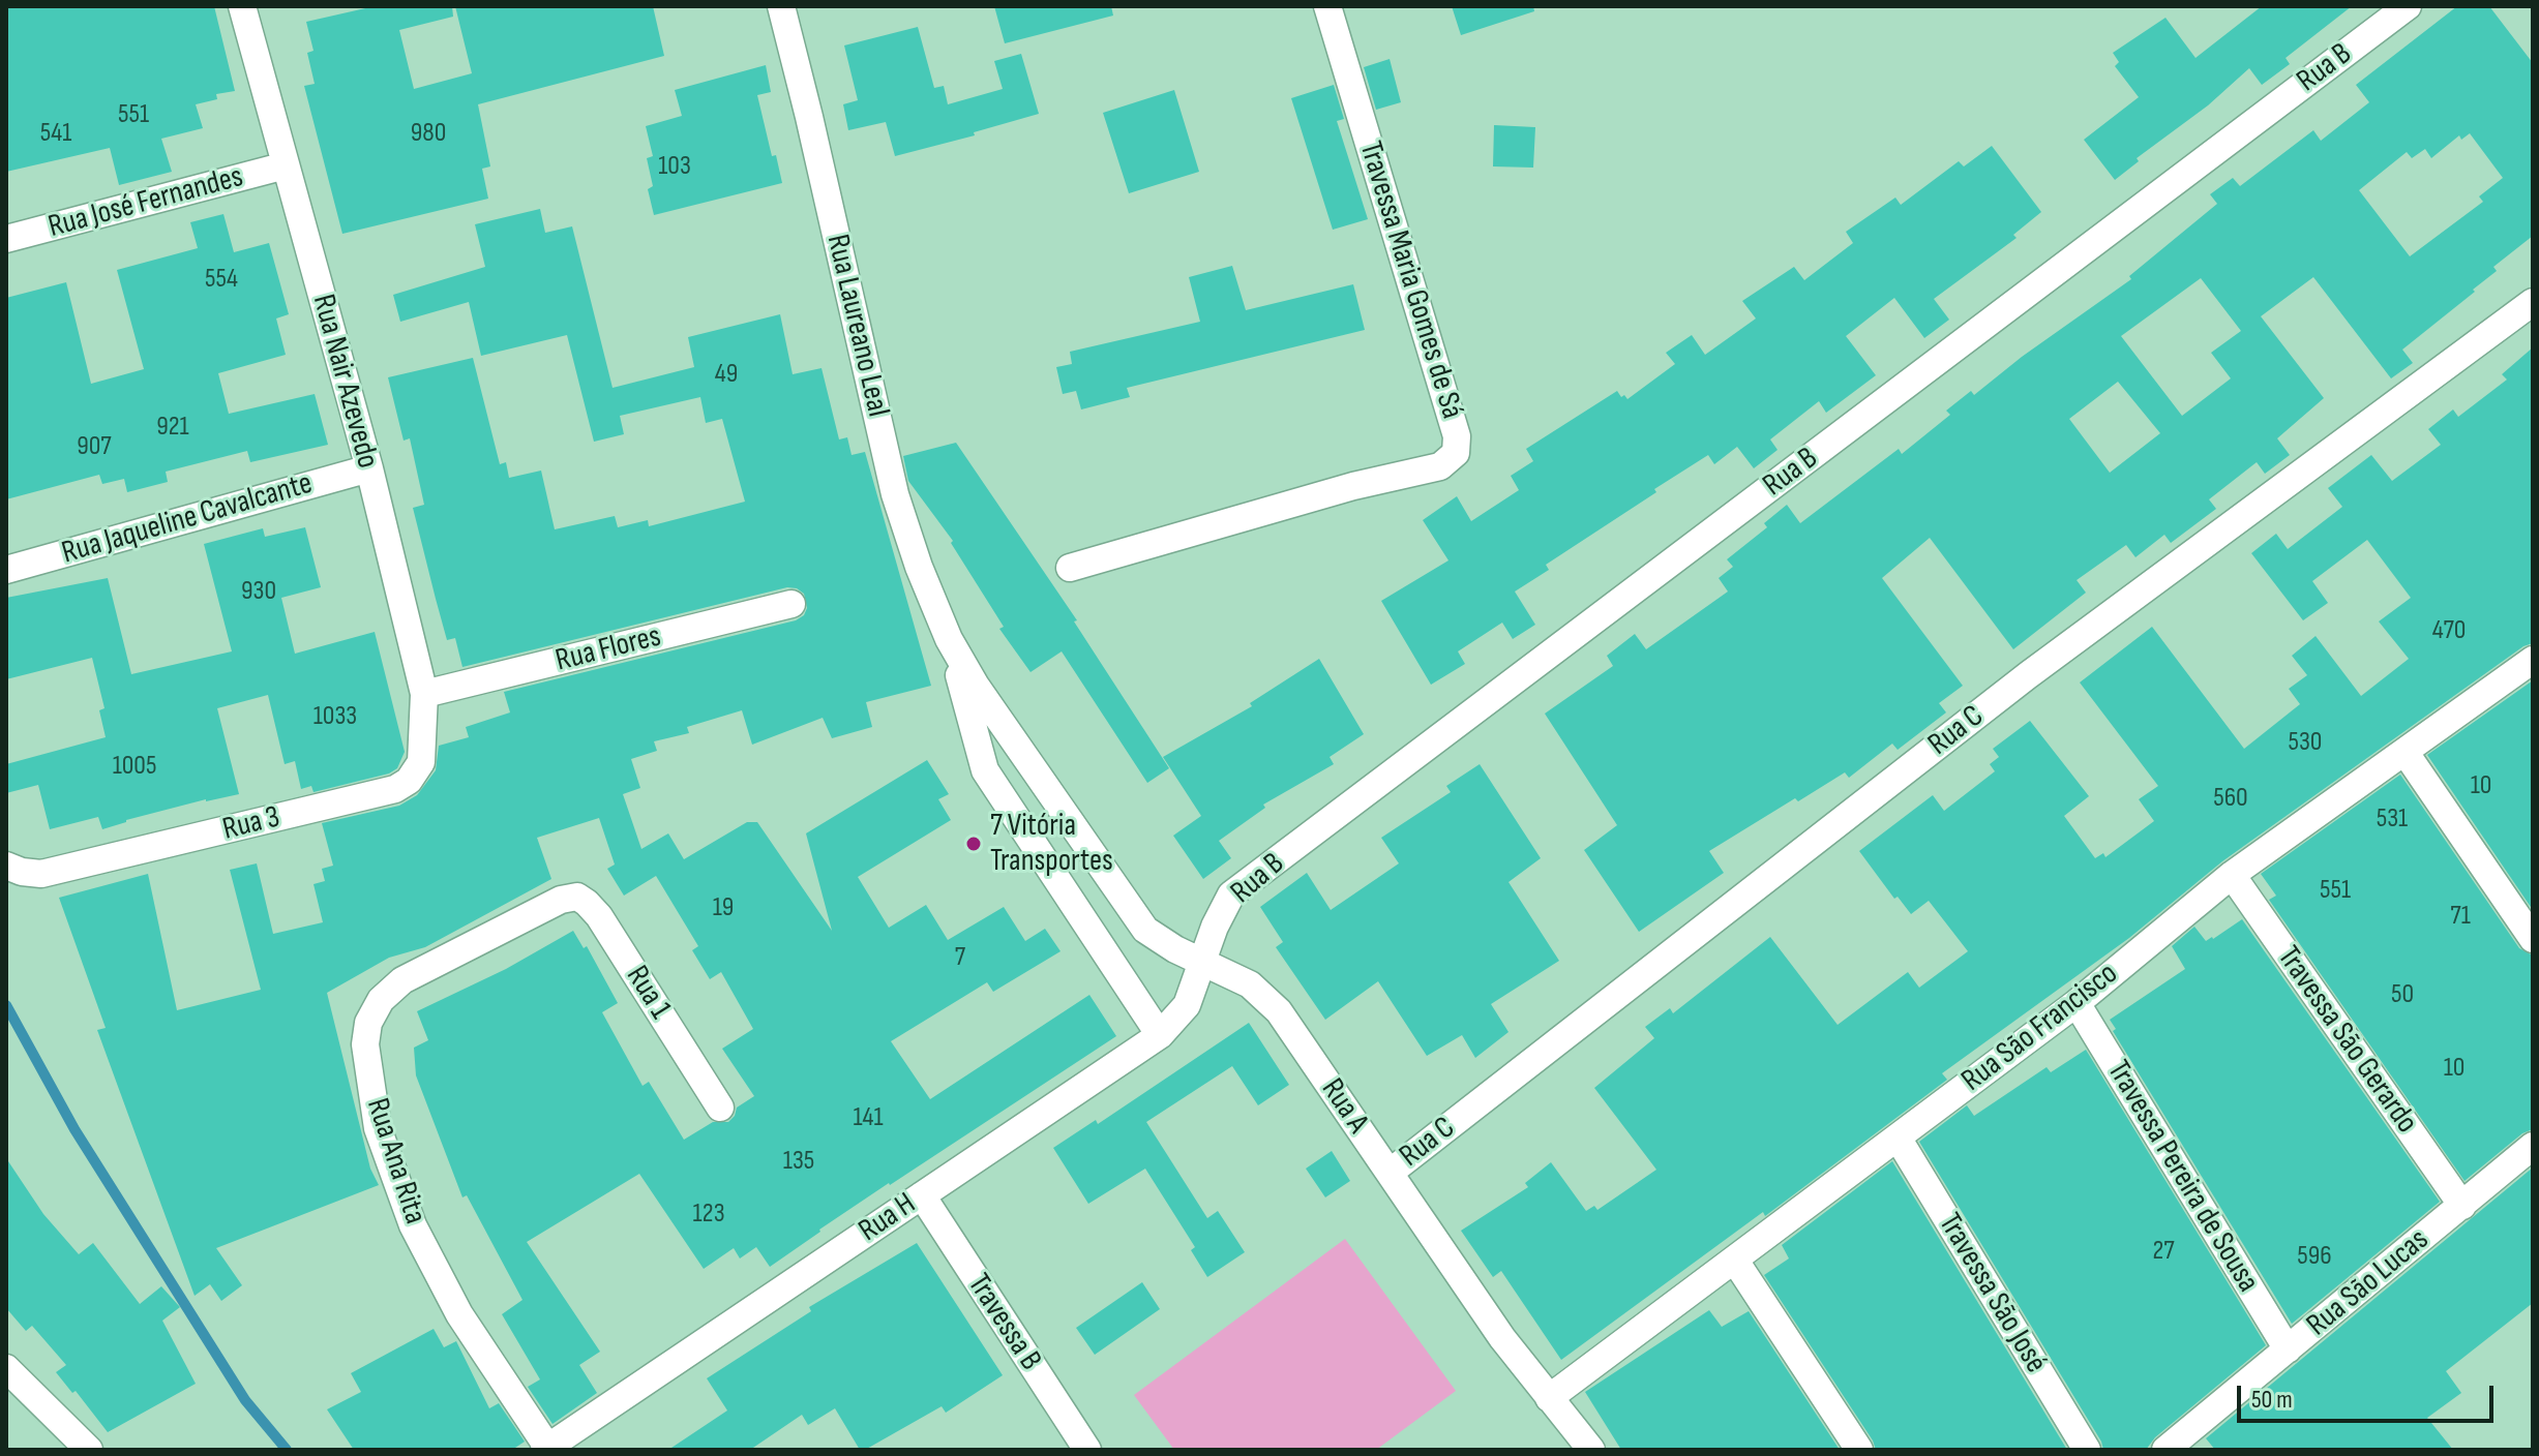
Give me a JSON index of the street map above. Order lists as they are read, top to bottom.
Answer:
{
  "streets": {
    "street": [
      "Rua B",
      "Rua José Fernandes",
      "Travessa Maria Gomes de Sá",
      "Rua Laureano Leal",
      "Rua Nair Azevedo",
      "Rua Jaqueline Cavalcante",
      "Rua Flores",
      "Rua C",
      "Rua 3",
      "Rua 1",
      "Rua São Francisco",
      "Travessa São Gerardo",
      "Rua A",
      "Rua Ana Rita",
      "Travessa Pereira de Sousa",
      "Rua H",
      "Rua São Lucas",
      "Travessa São José",
      "Travessa B"
    ]
  },
  "crossings": [
    ["Rua B", "Rua Laureano Leal"],
    ["Rua B", "Rua A"],
    ["Rua B", "Rua H"],
    ["Rua José Fernandes", "Rua Nair Azevedo"],
    ["Rua Laureano Leal", "Rua A"],
    ["Rua Laureano Leal", "Rua H"],
    ["Rua Nair Azevedo", "Rua Jaqueline Cavalcante"],
    ["Rua Nair Azevedo", "Rua Flores"],
    ["Rua Nair Azevedo", "Rua 3"],
    ["Rua C", "Rua A"],
    ["Rua 1", "Rua Ana Rita"],
    ["Rua São Francisco", "Travessa São Gerardo"],
    ["Rua São Francisco", "Rua A"],
    ["Rua São Francisco", "Travessa Pereira de Sousa"],
    ["Rua São Francisco", "Travessa São José"],
    ["Travessa São Gerardo", "Rua São Lucas"],
    ["Rua A", "Rua H"],
    ["Rua Ana Rita", "Rua H"],
    ["Travessa Pereira de Sousa", "Rua São Lucas"],
    ["Rua H", "Travessa B"]
  ],
  "places": ["7 Vitória Transportes"],
  "house_numbers": [
    "551",
    "541",
    "980",
    "103",
    "554",
    "49",
    "921",
    "907",
    "930",
    "470",
    "1033",
    "530",
    "1005",
    "10",
    "560",
    "531",
    "551",
    "19",
    "71",
    "7",
    "50",
    "10",
    "141",
    "135",
    "123",
    "27",
    "596"
  ],
  "scale_bar": "50 m"
}
